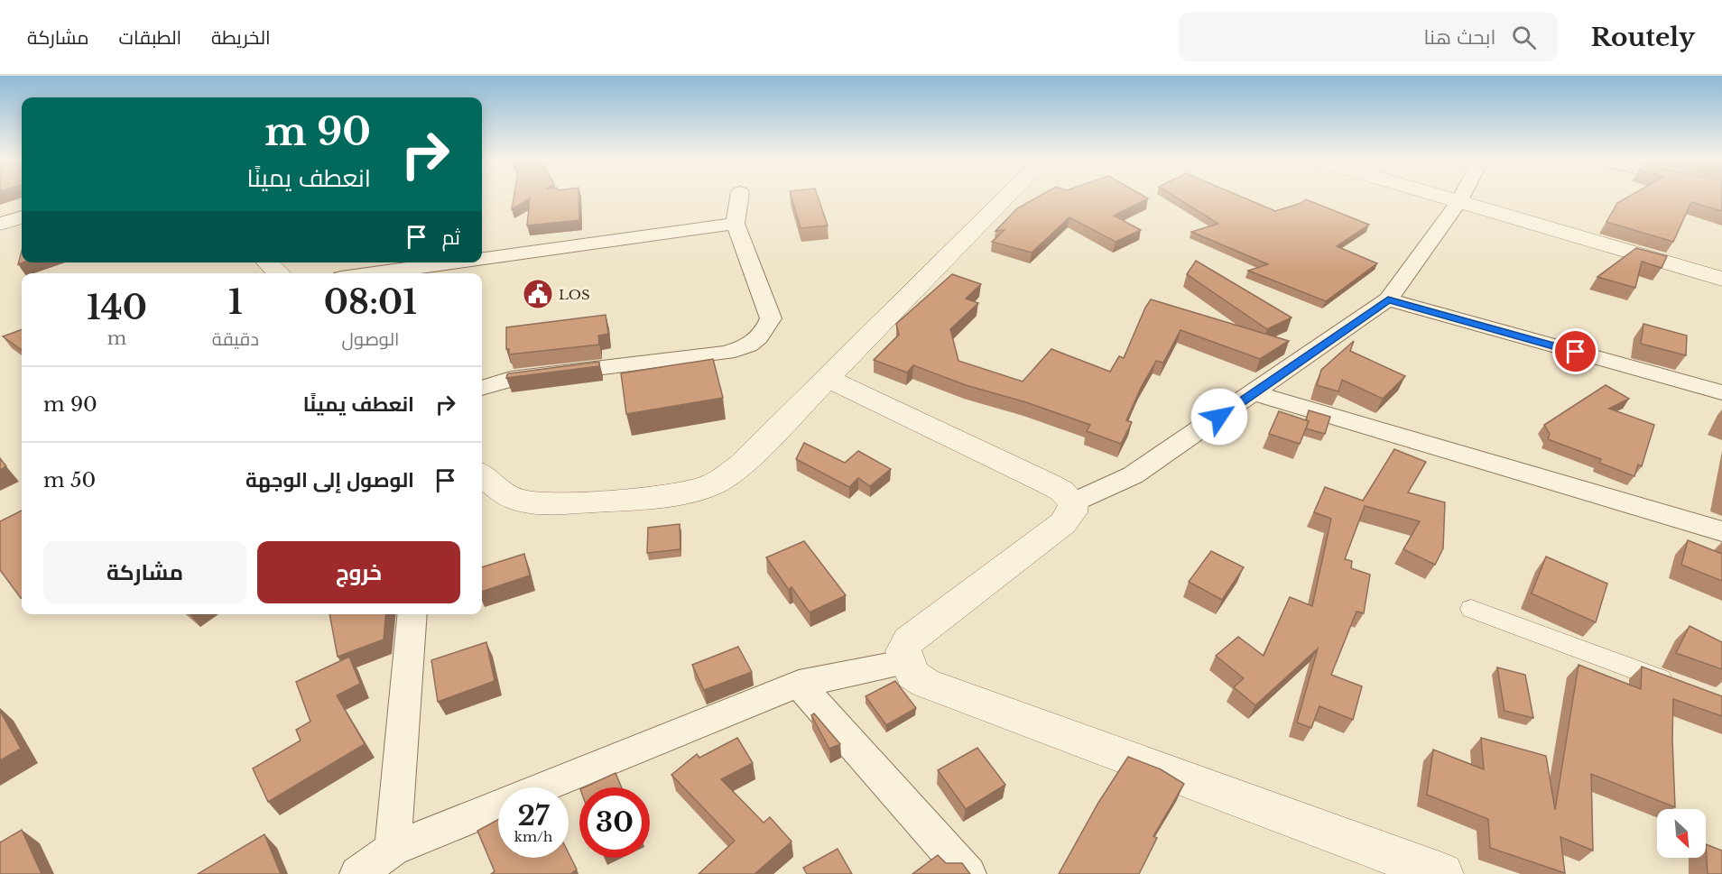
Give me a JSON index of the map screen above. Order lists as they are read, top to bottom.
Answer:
{
  "places": {
    "public building": ["LOS"]
  },
  "north": "bottom right",
  "page": {
    "header": "Routely",
    "search": "ابحث هنا",
    "nav": ["الخريطة", "الطبقات", "مشاركة"],
    "turn": ["90 m", "انعطف يمينًا"],
    "then": "ثم",
    "eta": [
      "08:01",
      "الوصول",
      "1",
      "دقيقة",
      "140",
      "m"
    ],
    "list": [
      {
        "name": "انعطف يمينًا",
        "value": "90 m"
      },
      {
        "name": "الوصول إلى الوجهة",
        "value": "50 m"
      }
    ],
    "buttons": ["خروج", "مشاركة"],
    "speed": "27 km/h",
    "limit": "30"
  }
}
